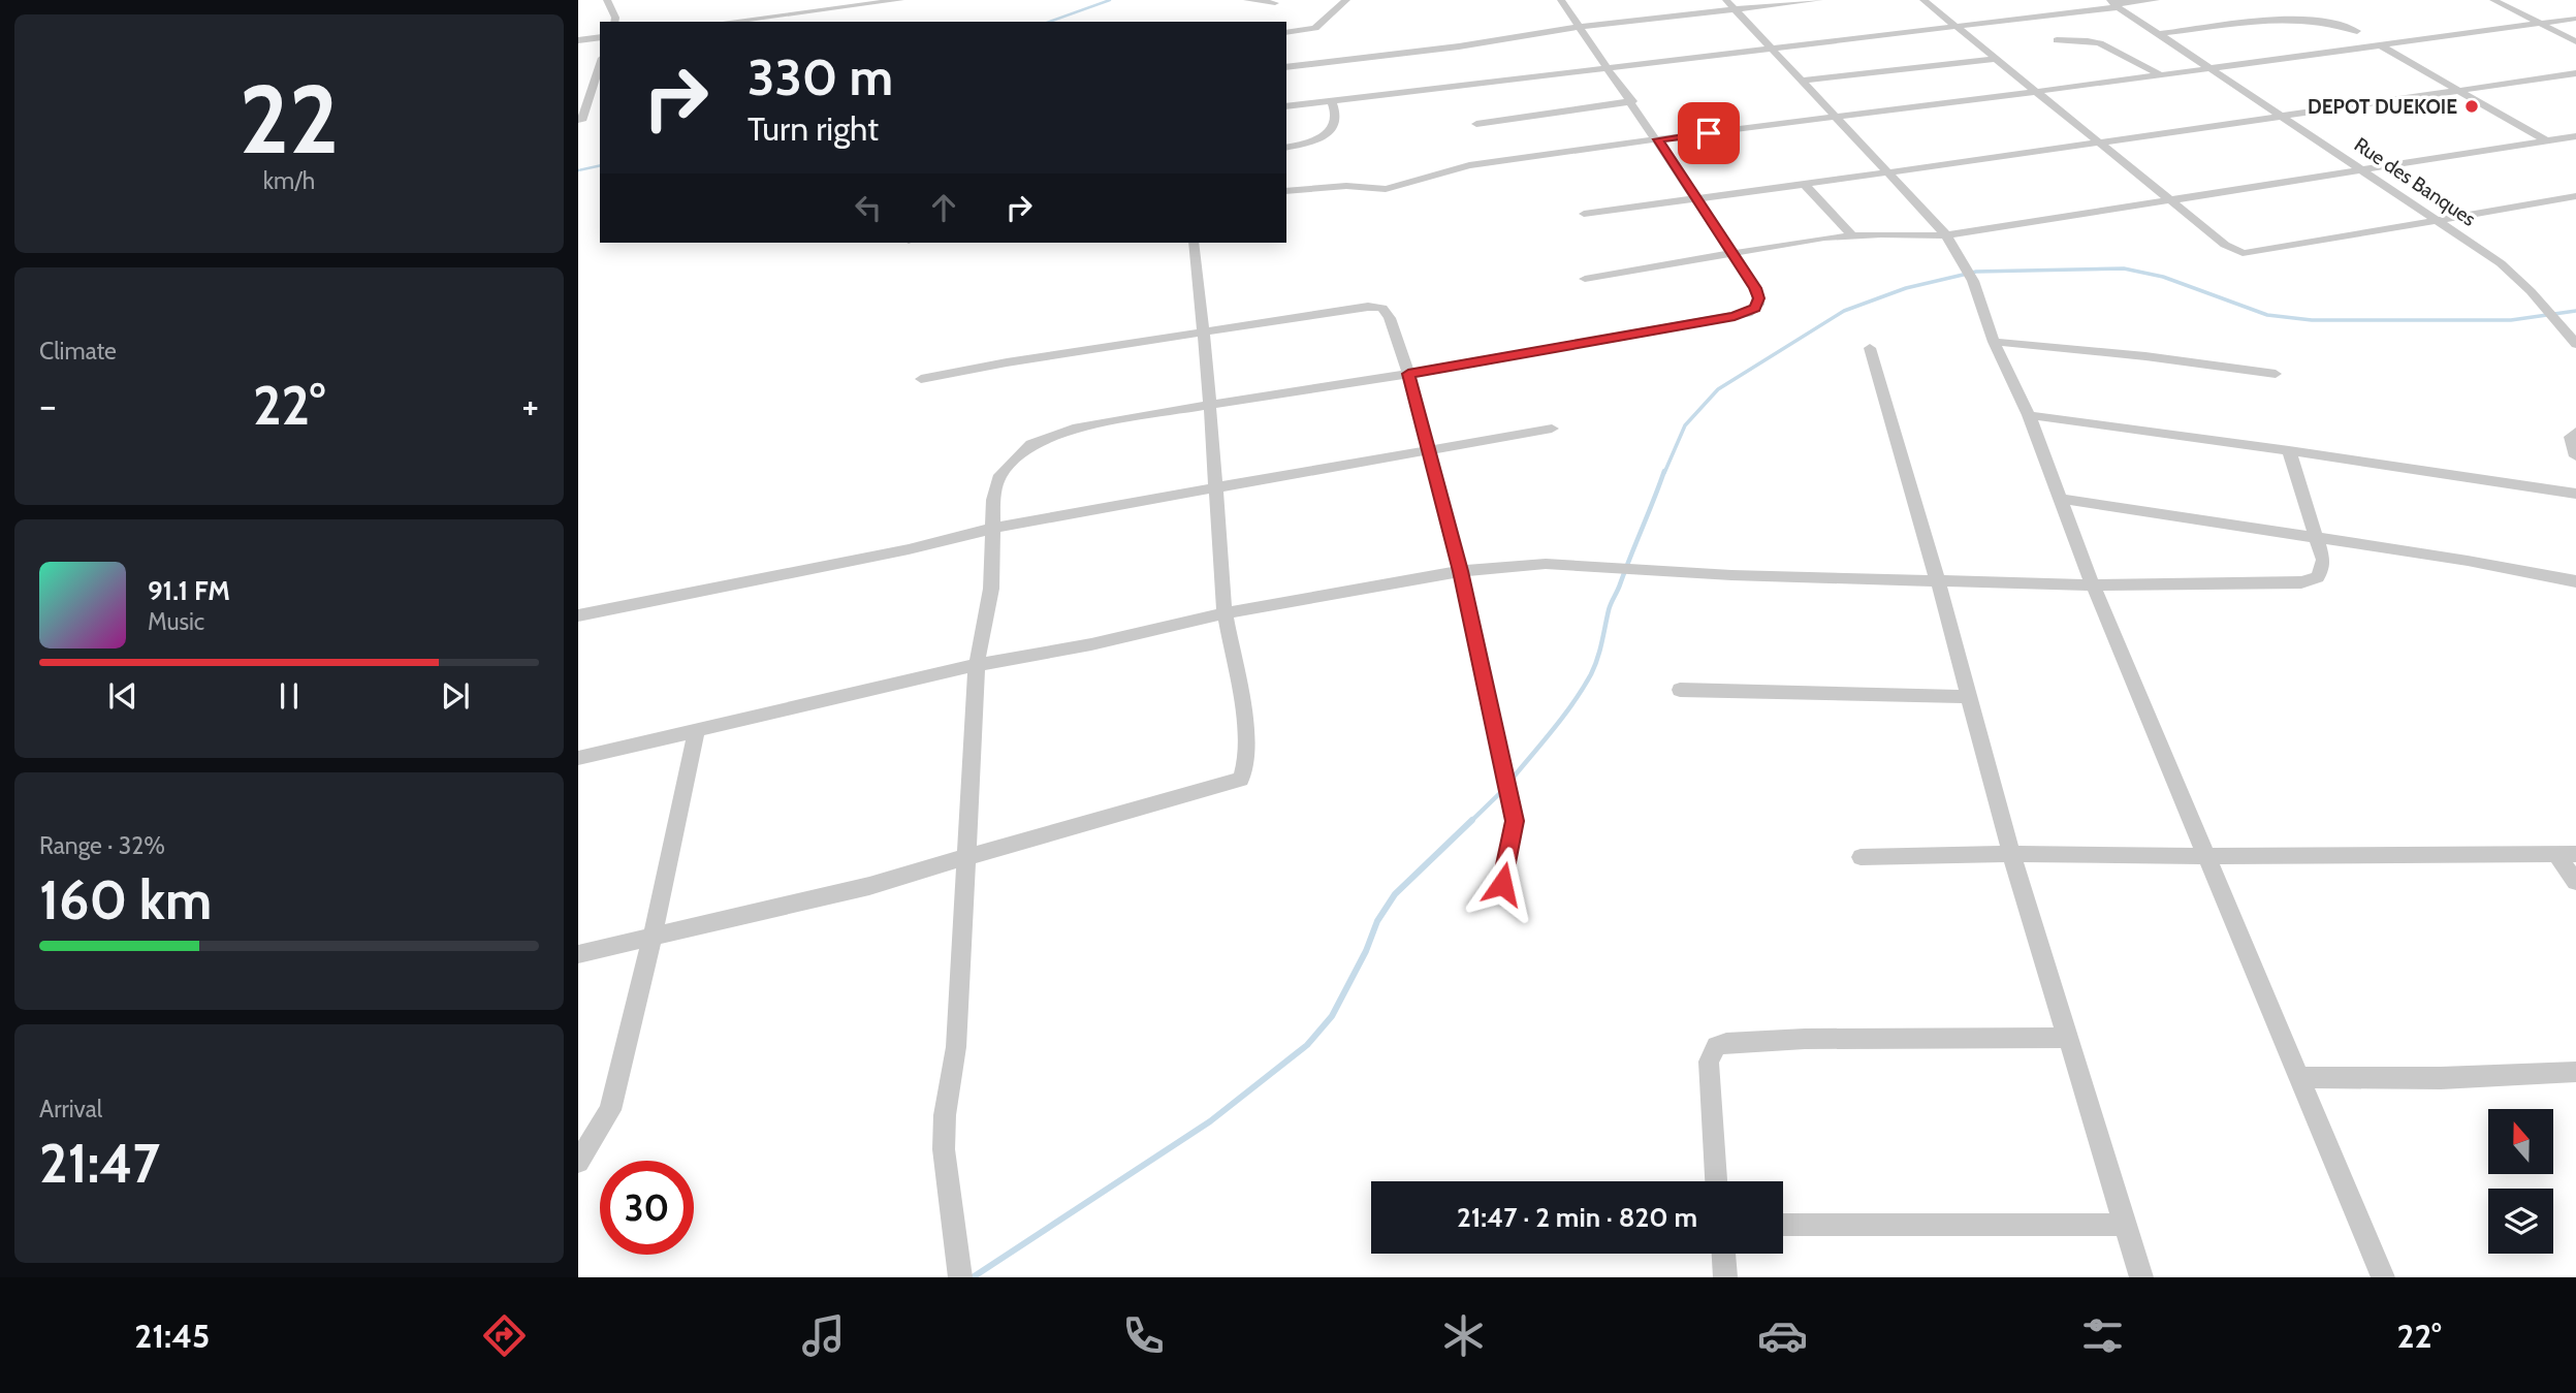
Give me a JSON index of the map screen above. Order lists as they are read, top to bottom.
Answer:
{
  "streets": {
    "street": ["Rue des Banques"]
  },
  "places": ["DEPOT DUEKOIE"],
  "north": "top",
  "page": {
    "tile": [
      ["22", "km/h"],
      "Climate",
      ["Range · 32%", "160 km"],
      ["Arrival", "21:47"]
    ],
    "turn": ["330 m", "Turn right"],
    "heat": ["−", "22°", "+"],
    "song": ["91.1 FM", "Music"],
    "limit": "30",
    "trip": "21:47 · 2 min · 820 m",
    "tabs": ["21:45", "22°"]
  }
}
